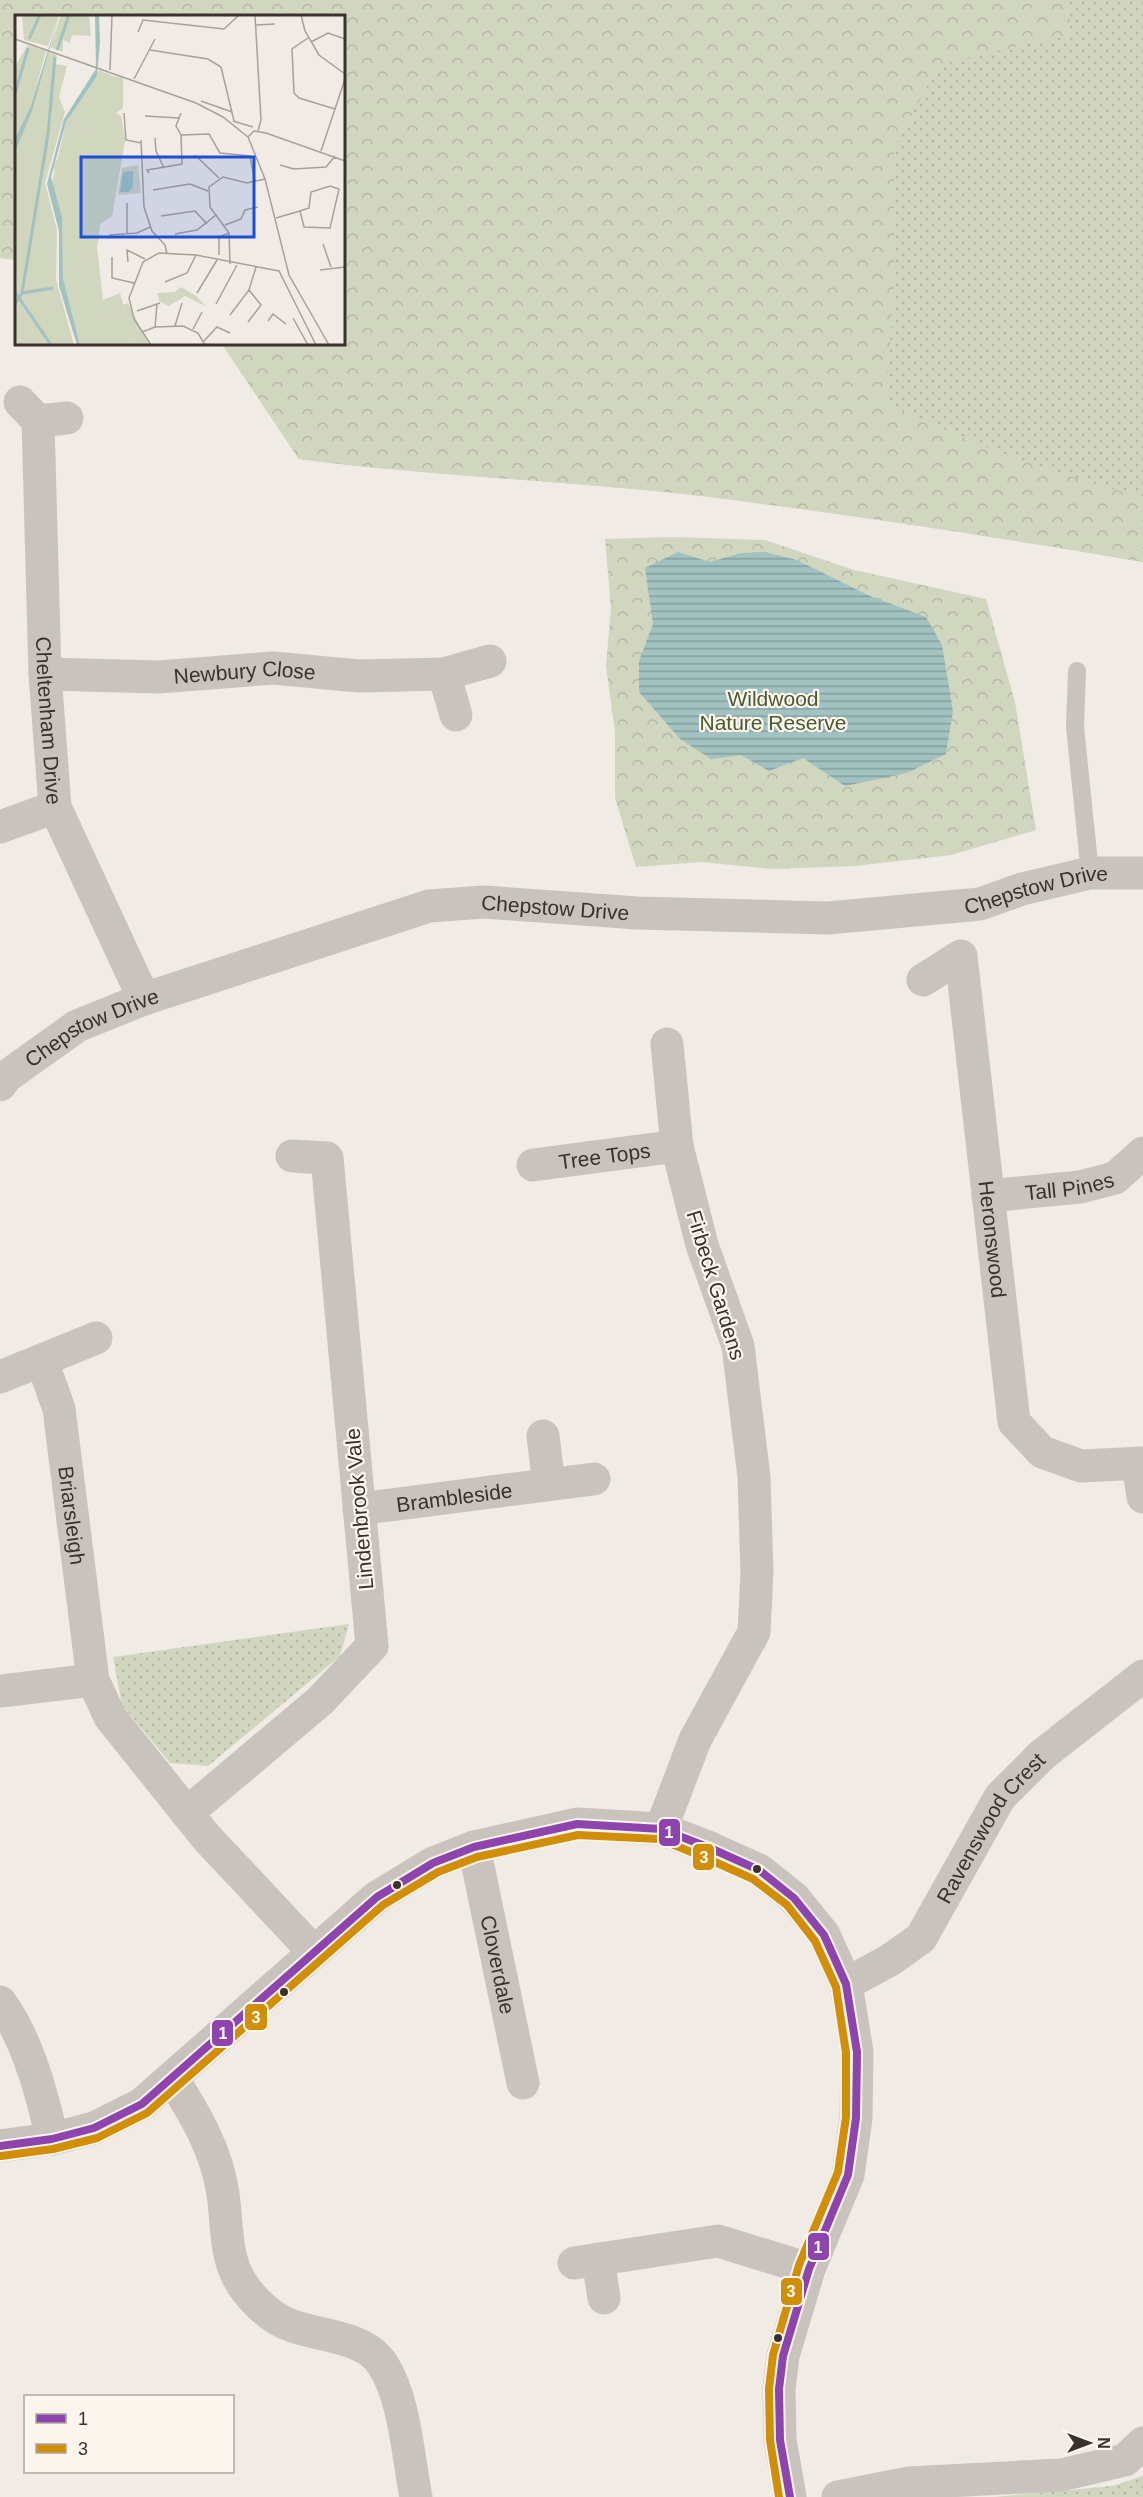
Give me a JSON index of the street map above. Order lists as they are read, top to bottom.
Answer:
{
  "streets": {
    "street": [
      "Newbury Close",
      "Cheltenham Drive",
      "Chepstow Drive",
      "Tree Tops",
      "Tall Pines",
      "Heronswood",
      "Firbeck Gardens",
      "Brambleside",
      "Lindenbrook Vale",
      "Briarsleigh",
      "Ravenswood Crest",
      "Cloverdale"
    ]
  },
  "crossings": [
    ["Newbury Close", "Cheltenham Drive"],
    ["Cheltenham Drive", "Chepstow Drive"],
    ["Tree Tops", "Firbeck Gardens"],
    ["Tall Pines", "Heronswood"],
    ["Brambleside", "Lindenbrook Vale"],
    ["Lindenbrook Vale", "Briarsleigh"]
  ],
  "parks": ["Wildwood Nature Reserve"],
  "lines": ["transit line 1", "transit line 3"],
  "legend": ["1", "3"],
  "north": "right"
}
